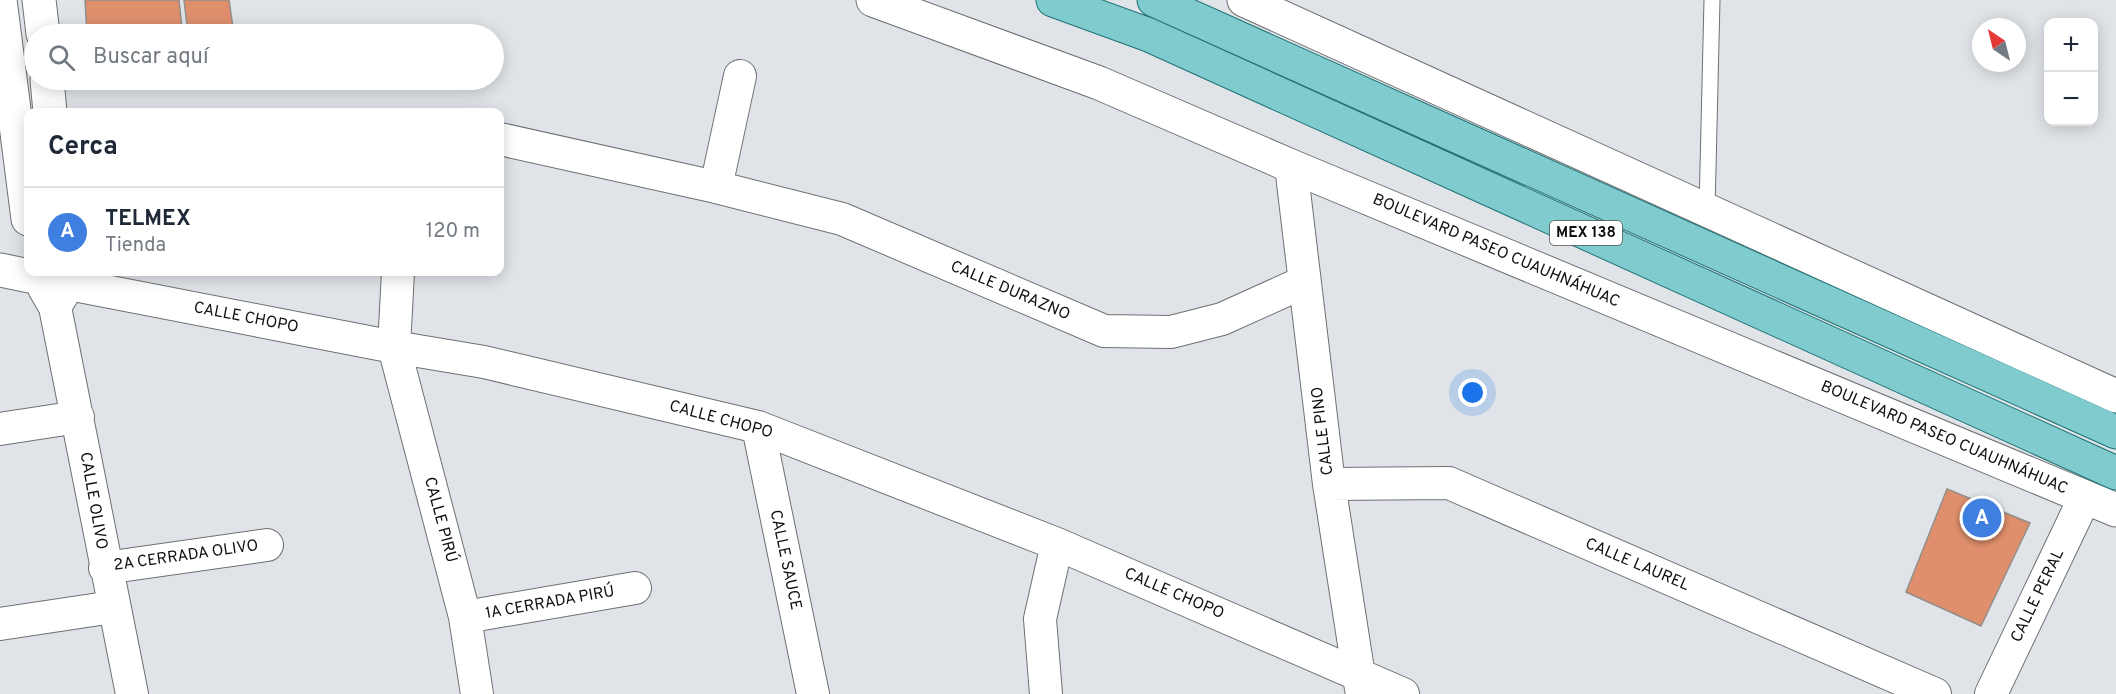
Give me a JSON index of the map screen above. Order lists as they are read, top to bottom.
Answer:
{
  "streets": {
    "main road": ["MEX 138"],
    "street": [
      "BOULEVARD PASEO CUAUHNÁHUAC",
      "CALLE DURAZNO",
      "CALLE CHOPO",
      "CALLE PINO",
      "CALLE OLIVO",
      "CALLE PIRÚ",
      "2A CERRADA OLIVO",
      "CALLE SAUCE",
      "CALLE LAUREL",
      "CALLE PERAL",
      "1A CERRADA PIRÚ"
    ]
  },
  "crossings": [
    ["BOULEVARD PASEO CUAUHNÁHUAC", "CALLE PINO"],
    ["BOULEVARD PASEO CUAUHNÁHUAC", "CALLE PERAL"],
    ["CALLE DURAZNO", "CALLE PINO"],
    ["CALLE CHOPO", "CALLE PINO"],
    ["CALLE CHOPO", "CALLE OLIVO"],
    ["CALLE CHOPO", "CALLE PIRÚ"],
    ["CALLE CHOPO", "CALLE SAUCE"],
    ["CALLE PINO", "CALLE LAUREL"],
    ["CALLE OLIVO", "2A CERRADA OLIVO"],
    ["CALLE PIRÚ", "1A CERRADA PIRÚ"]
  ],
  "north": "top left",
  "page": {
    "map_buttons": ["+", "−"],
    "search": "Buscar aquí",
    "heading": "Cerca",
    "list": [
      {
        "mark": "A",
        "name": "TELMEX",
        "note": "Tienda",
        "value": "120 m"
      }
    ],
    "pins": "A"
  }
}
